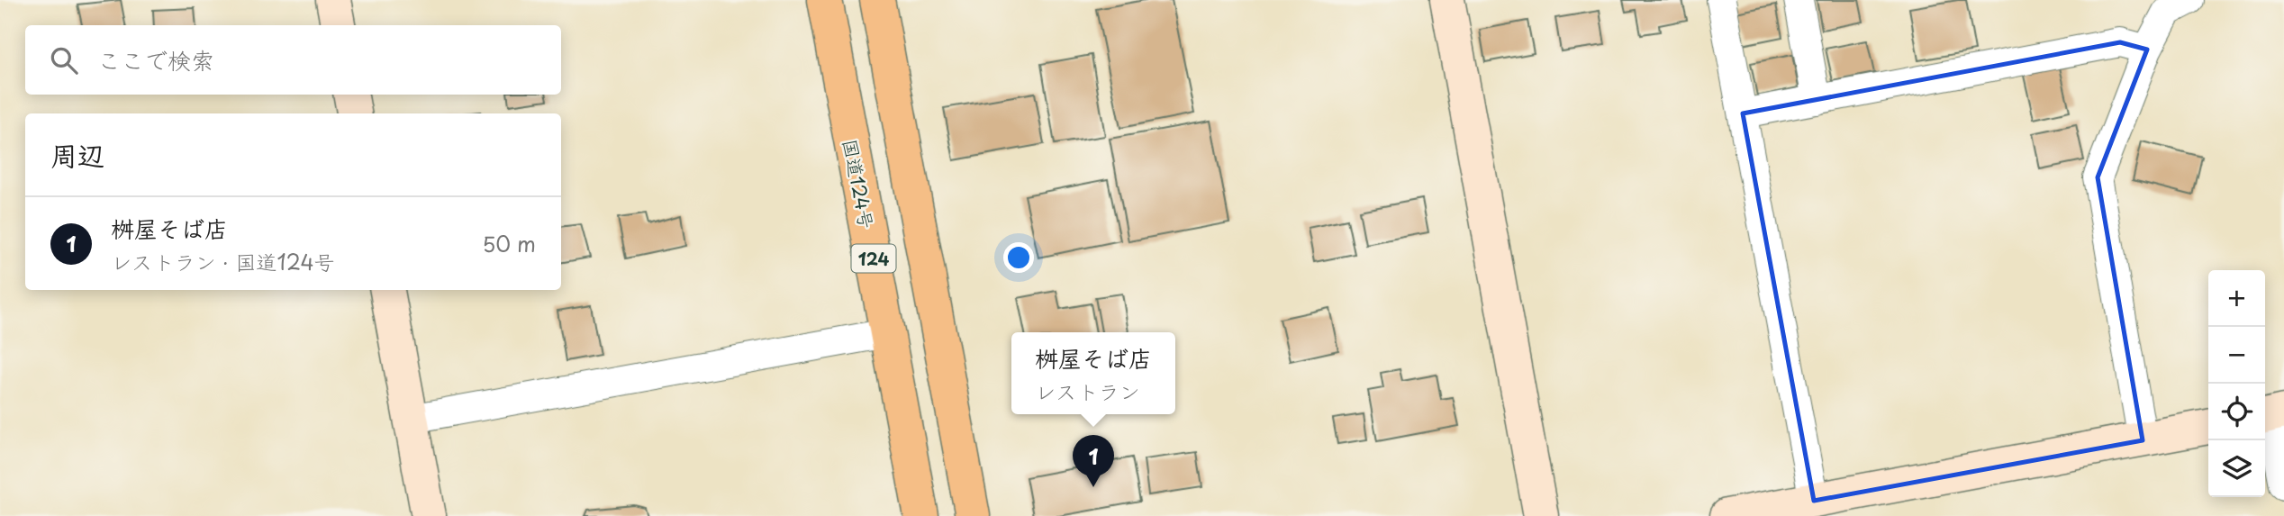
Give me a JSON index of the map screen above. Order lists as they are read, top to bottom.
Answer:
{
  "streets": {
    "highway": ["国道124号", "124"]
  },
  "page": {
    "search": "ここで検索",
    "heading": "周辺",
    "list": [
      {
        "mark": "1",
        "name": "桝屋そば店",
        "note": "レストラン · 国道124号",
        "value": "50 m"
      }
    ],
    "map_buttons": ["+", "−"],
    "popup": ["桝屋そば店", "レストラン"],
    "pins": "1"
  }
}
